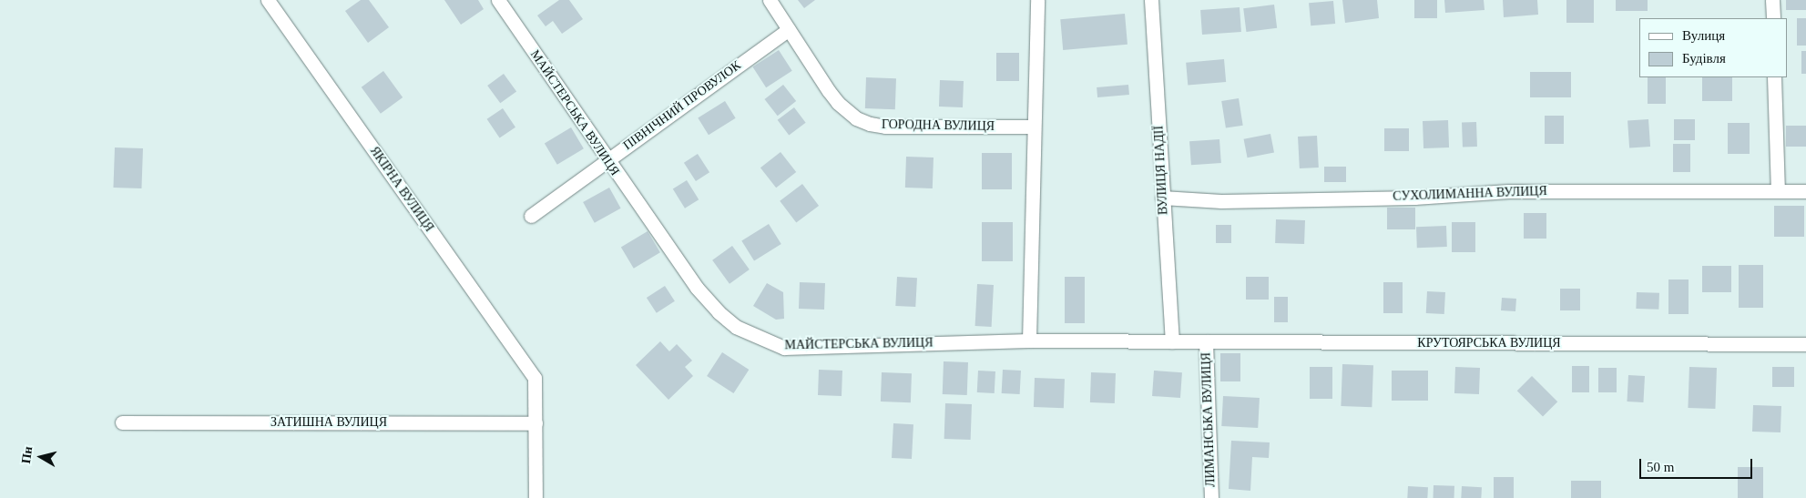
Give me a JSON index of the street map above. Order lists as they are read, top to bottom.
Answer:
{
  "streets": {
    "street": [
      "ПІВНІЧНИЙ ПРОВУЛОК",
      "МАЙСТЕРСЬКА ВУЛИЦЯ",
      "ГОРОДНА ВУЛИЦЯ",
      "ВУЛИЦЯ НАДІЇ",
      "ЯКІРНА ВУЛИЦЯ",
      "СУХОЛИМАННА ВУЛИЦЯ",
      "КРУТОЯРСЬКА ВУЛИЦЯ",
      "ЛИМАНСЬКА ВУЛИЦЯ",
      "ЗАТИШНА ВУЛИЦЯ"
    ]
  },
  "crossings": [
    ["ПІВНІЧНИЙ ПРОВУЛОК", "МАЙСТЕРСЬКА ВУЛИЦЯ"],
    ["ПІВНІЧНИЙ ПРОВУЛОК", "ГОРОДНА ВУЛИЦЯ"],
    ["МАЙСТЕРСЬКА ВУЛИЦЯ", "ВУЛИЦЯ НАДІЇ"],
    ["МАЙСТЕРСЬКА ВУЛИЦЯ", "КРУТОЯРСЬКА ВУЛИЦЯ"],
    ["ВУЛИЦЯ НАДІЇ", "СУХОЛИМАННА ВУЛИЦЯ"],
    ["ВУЛИЦЯ НАДІЇ", "КРУТОЯРСЬКА ВУЛИЦЯ"],
    ["ЯКІРНА ВУЛИЦЯ", "ЗАТИШНА ВУЛИЦЯ"],
    ["КРУТОЯРСЬКА ВУЛИЦЯ", "ЛИМАНСЬКА ВУЛИЦЯ"]
  ],
  "legend": ["Вулиця", "Будівля"],
  "scale_bar": "50 m",
  "north": "left"
}
